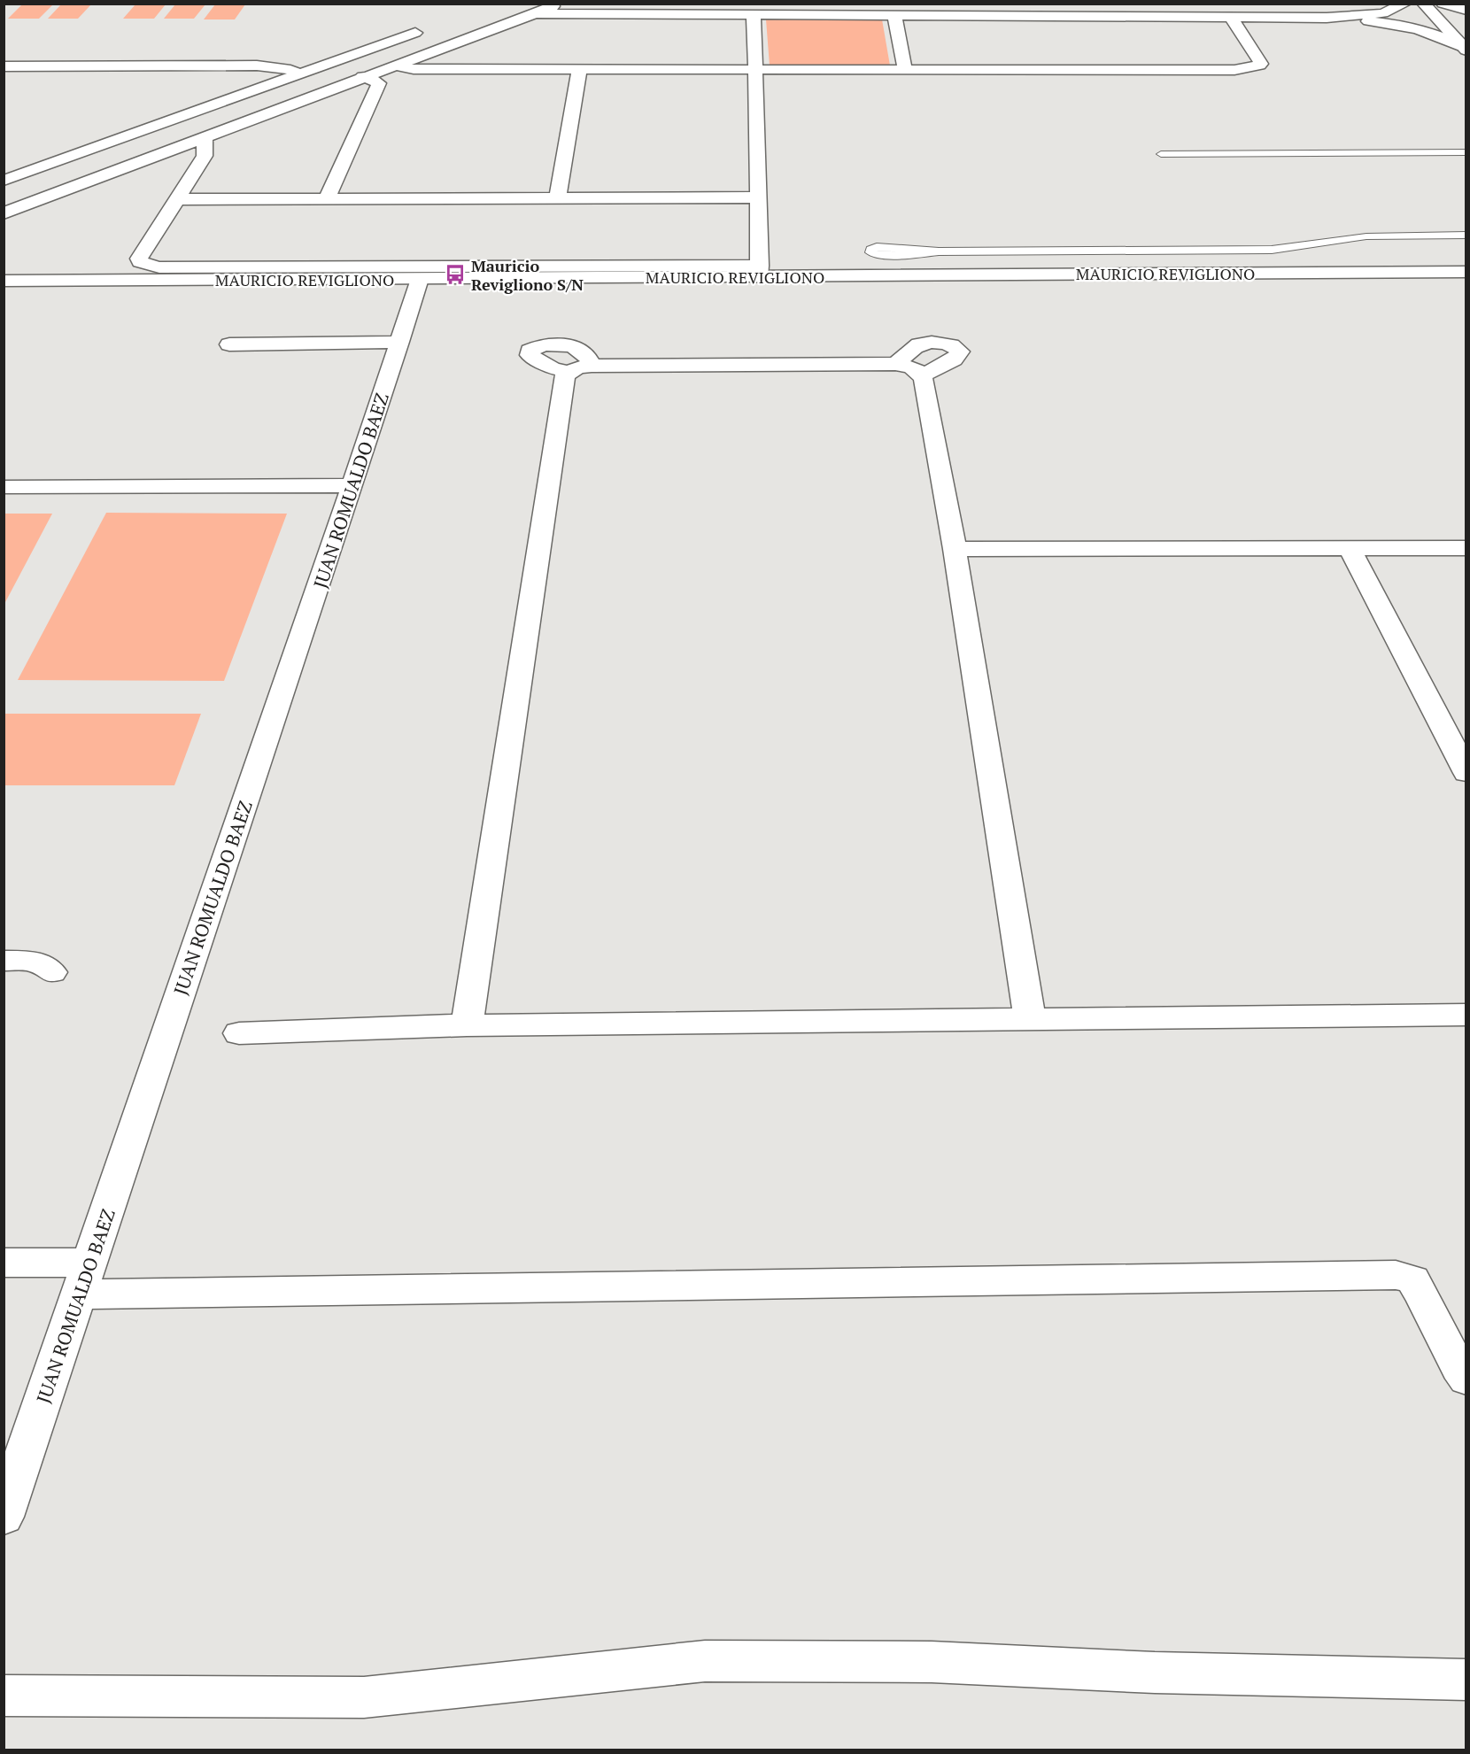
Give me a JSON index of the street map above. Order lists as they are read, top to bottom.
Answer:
{
  "streets": {
    "street": ["MAURICIO REVIGLIONO", "JUAN ROMUALDO BAEZ"]
  },
  "crossings": [
    ["MAURICIO REVIGLIONO", "JUAN ROMUALDO BAEZ"]
  ],
  "places": {
    "bus stop": ["Mauricio Revigliono S/N"]
  }
}
